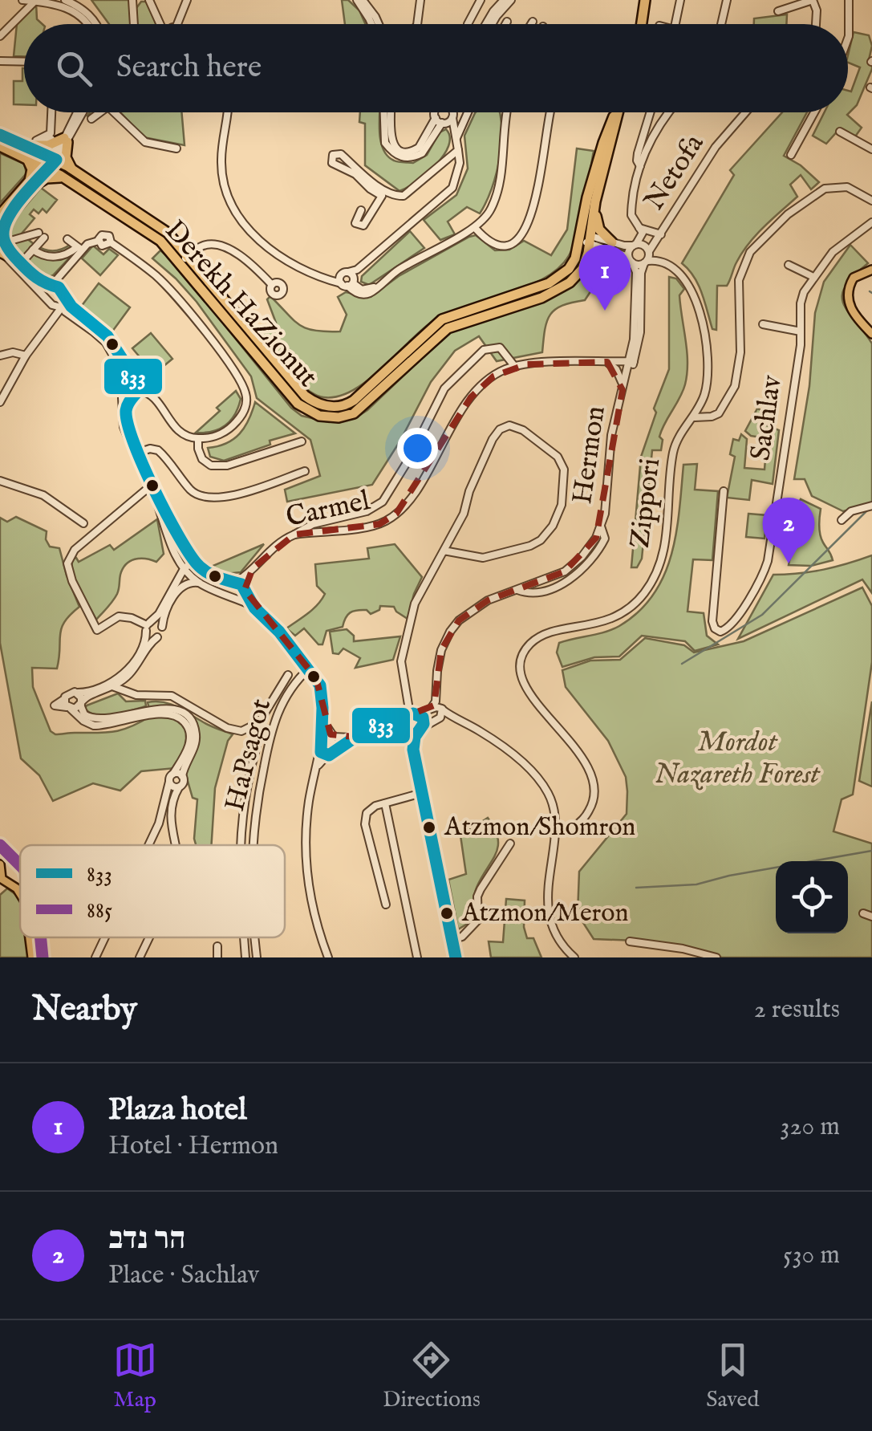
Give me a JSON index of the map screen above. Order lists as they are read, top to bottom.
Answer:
{
  "streets": {
    "highway": ["Derekh HaZionut"],
    "street": [
      "Netofa",
      "Sachlav",
      "Hermon",
      "Zippori",
      "Carmel",
      "HaPsagot"
    ]
  },
  "crossings": [
    ["Netofa", "Hermon"],
    ["Netofa", "Zippori"],
    ["Hermon", "Zippori"],
    ["Hermon", "Carmel"]
  ],
  "parks": ["Mordot Nazareth Forest"],
  "places": ["Atzmon/Shomron", "Atzmon/Meron"],
  "lines": ["transit line 833", "transit line 885"],
  "legend": ["833", "885"],
  "page": {
    "search": "Search here",
    "pins": ["1", "2"],
    "heading": ["Nearby", "2 results"],
    "list": [
      {
        "mark": "1",
        "name": "Plaza hotel",
        "note": "Hotel · Hermon",
        "value": "320 m"
      },
      {
        "mark": "2",
        "name": "הר נדב",
        "note": "Place · Sachlav",
        "value": "530 m"
      }
    ],
    "nav": ["Map", "Directions", "Saved"]
  }
}
